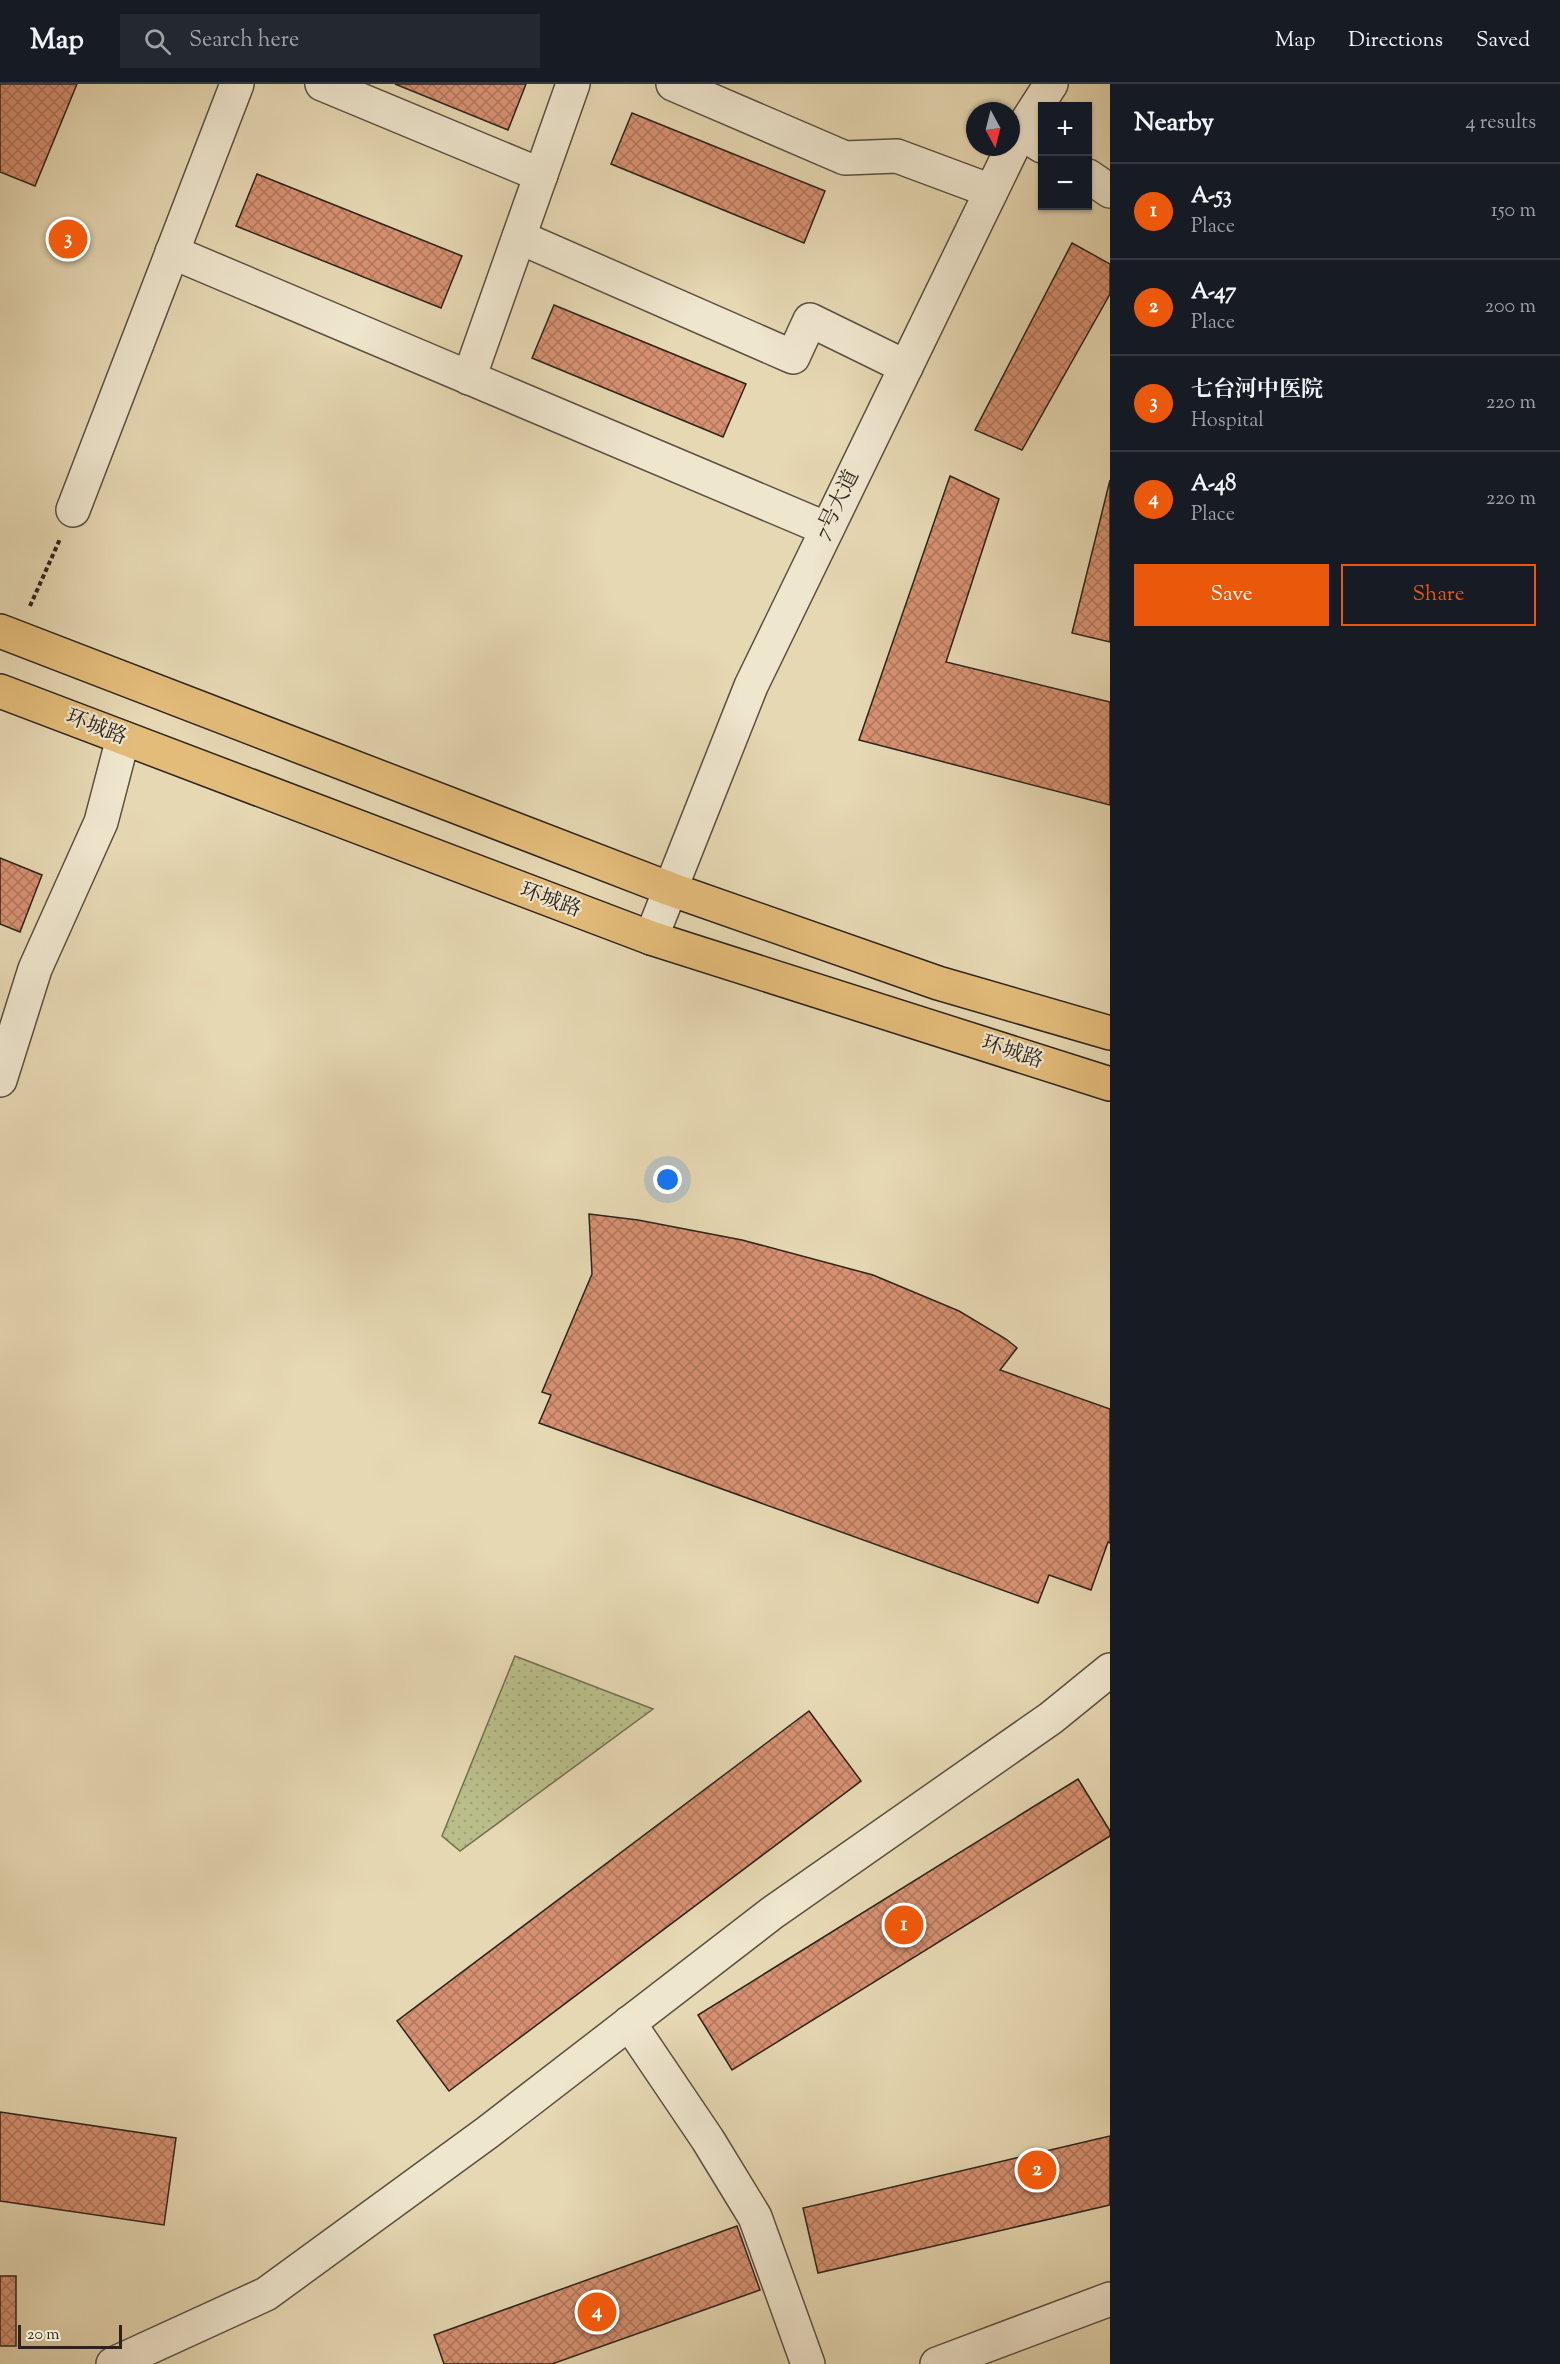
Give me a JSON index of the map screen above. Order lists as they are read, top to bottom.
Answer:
{
  "streets": {
    "main road": ["环城路"],
    "street": ["7号大道"]
  },
  "crossings": [
    ["7号大道", "环城路"]
  ],
  "scale_bar": "20 m",
  "north": "bottom",
  "page": {
    "header": "Map",
    "search": "Search here",
    "nav": ["Map", "Directions", "Saved"],
    "heading": ["Nearby", "4 results"],
    "map_buttons": ["+", "−"],
    "list": [
      {
        "mark": "1",
        "name": "A-53",
        "note": "Place",
        "value": "150 m"
      },
      {
        "mark": "2",
        "name": "A-47",
        "note": "Place",
        "value": "200 m"
      },
      {
        "mark": "3",
        "name": "七台河中医院",
        "note": "Hospital",
        "value": "220 m"
      },
      {
        "mark": "4",
        "name": "A-48",
        "note": "Place",
        "value": "220 m"
      }
    ],
    "pins": [
      "3",
      "1",
      "2",
      "4"
    ],
    "buttons": ["Save", "Share"],
    "scale": "20 m"
  }
}
